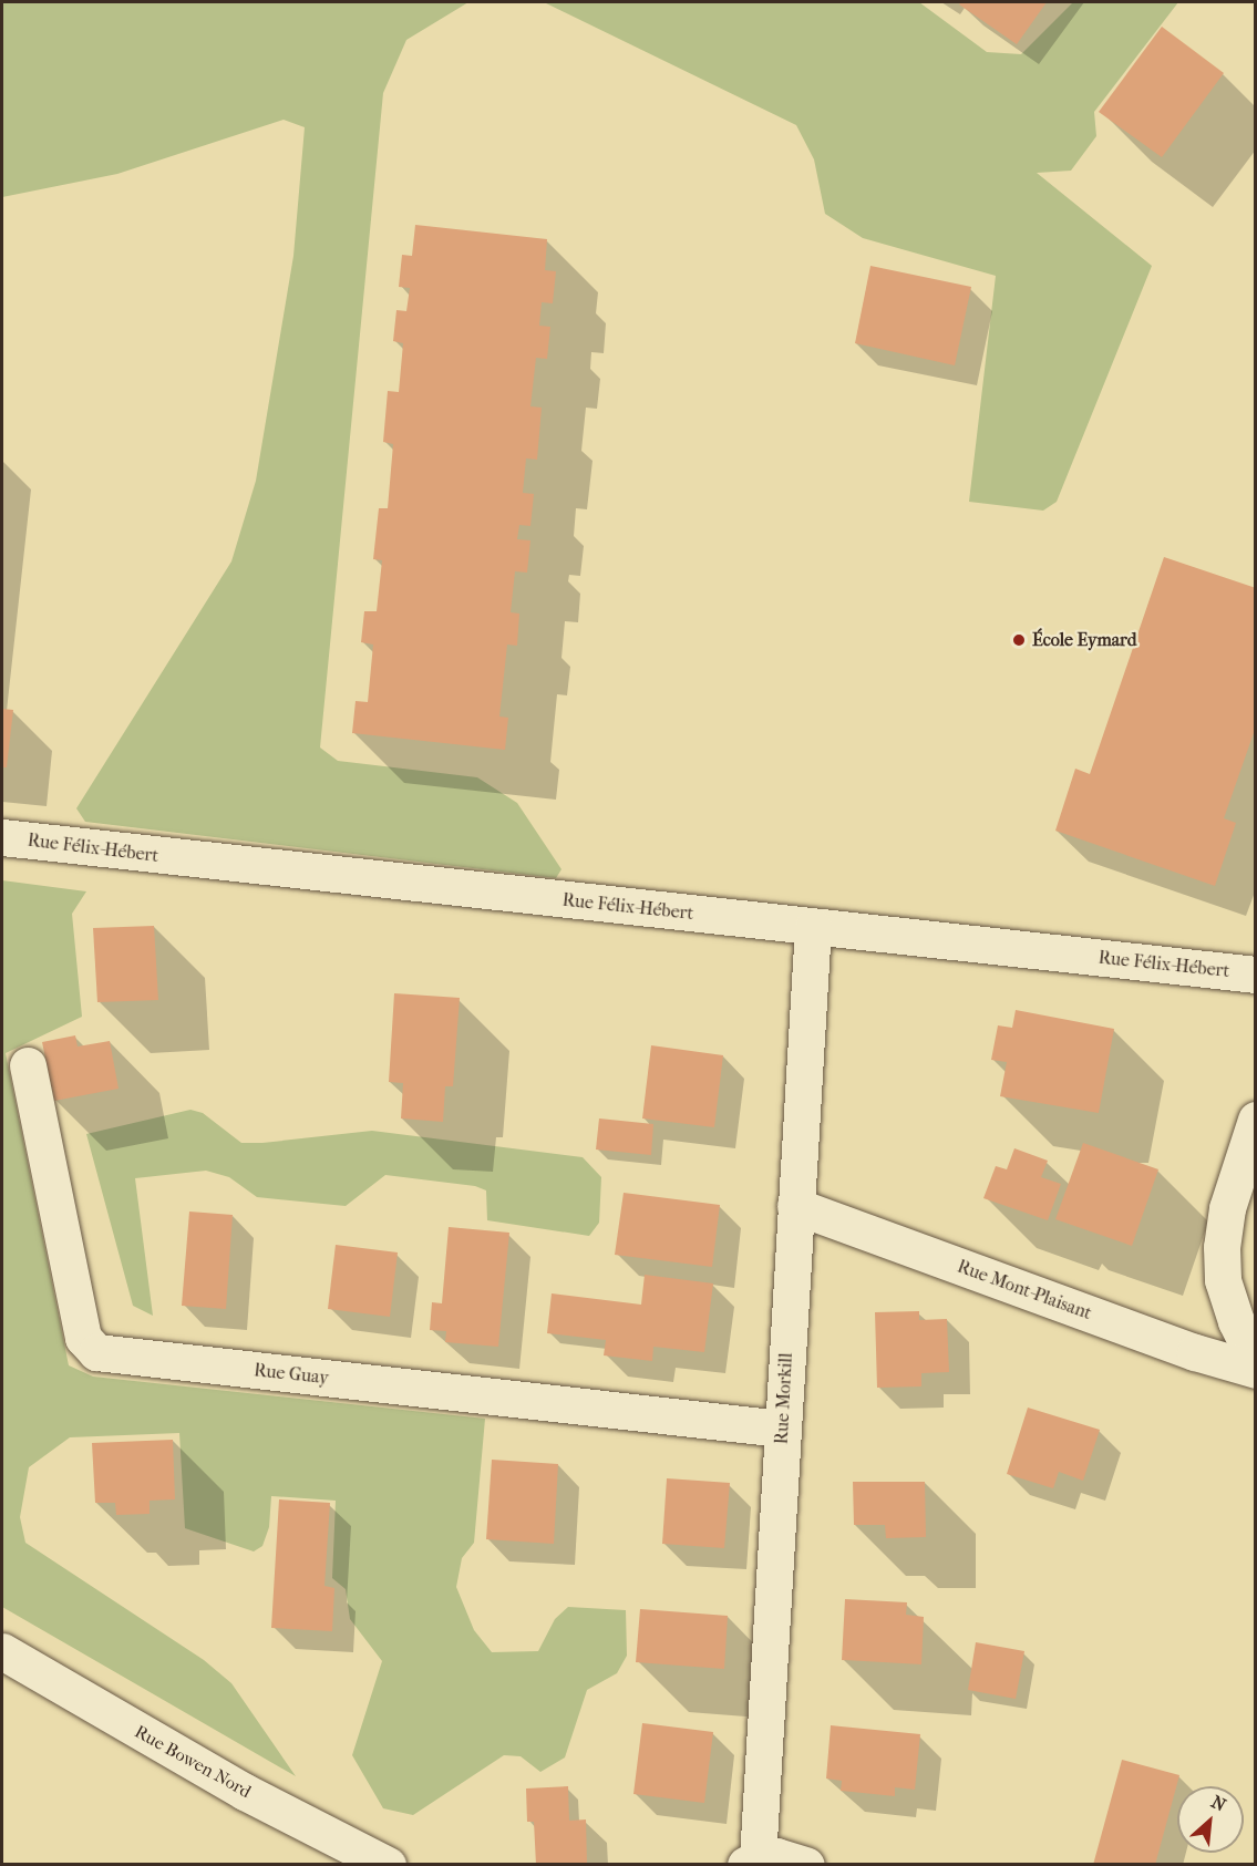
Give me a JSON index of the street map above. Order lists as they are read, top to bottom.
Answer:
{
  "streets": {
    "street": [
      "Rue Félix-Hébert",
      "Rue Mont-Plaisant",
      "Rue Guay",
      "Rue Morkill",
      "Rue Bowen Nord"
    ]
  },
  "crossings": [
    ["Rue Félix-Hébert", "Rue Morkill"],
    ["Rue Mont-Plaisant", "Rue Morkill"],
    ["Rue Guay", "Rue Morkill"]
  ],
  "places": ["École Eymard"],
  "north": "top right"
}
